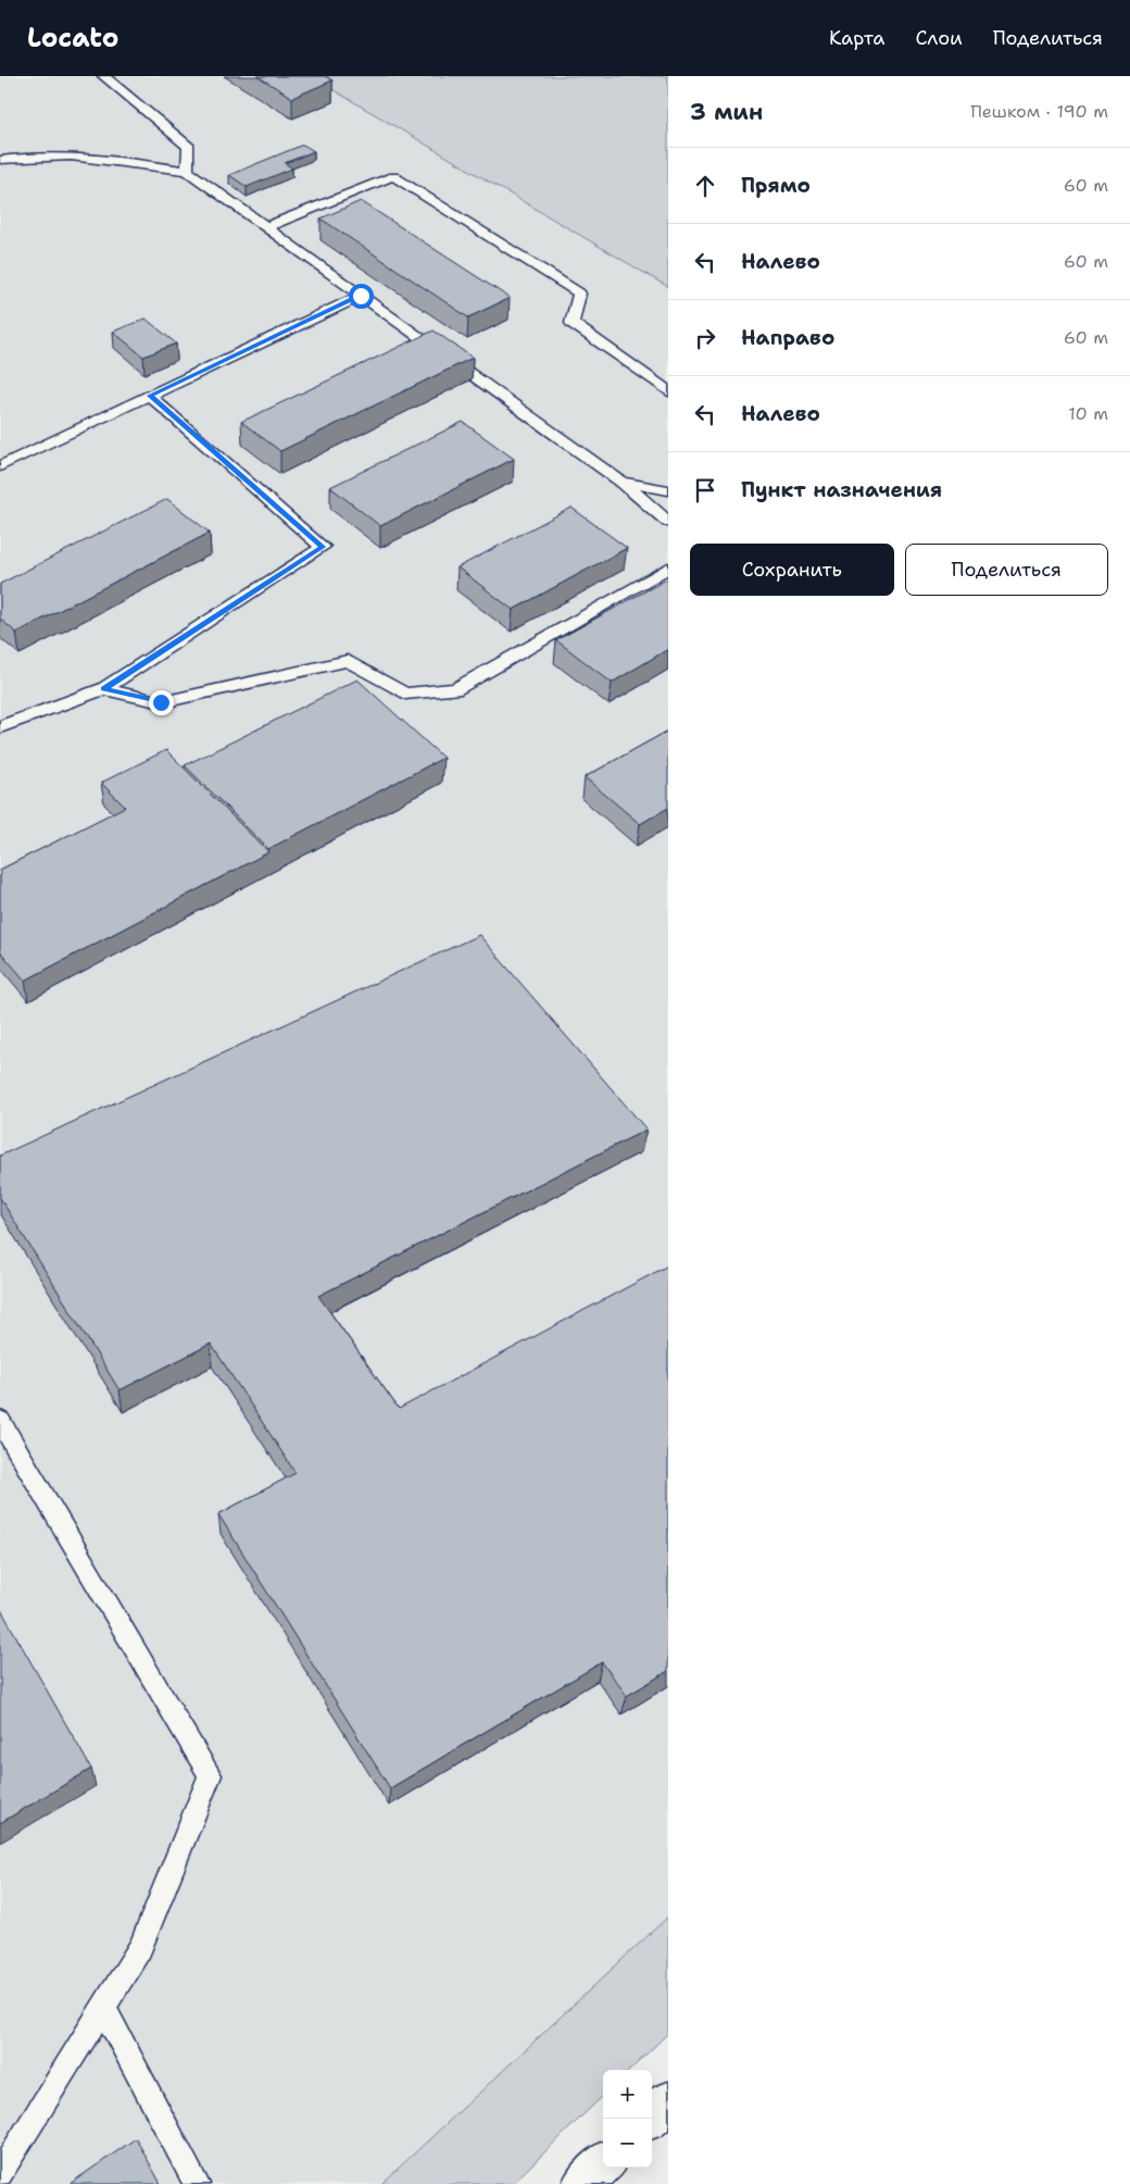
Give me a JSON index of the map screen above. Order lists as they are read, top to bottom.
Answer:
{
  "page": {
    "header": "Locato",
    "nav": ["Карта", "Слои", "Поделиться"],
    "heading": ["3 мин", "Пешком · 190 m"],
    "list": [
      ["Прямо", "60 m"],
      ["Налево", "60 m"],
      ["Направо", "60 m"],
      ["Налево", "10 m"],
      "Пункт назначения"
    ],
    "buttons": ["Сохранить", "Поделиться"],
    "map_buttons": ["+", "−"]
  }
}
